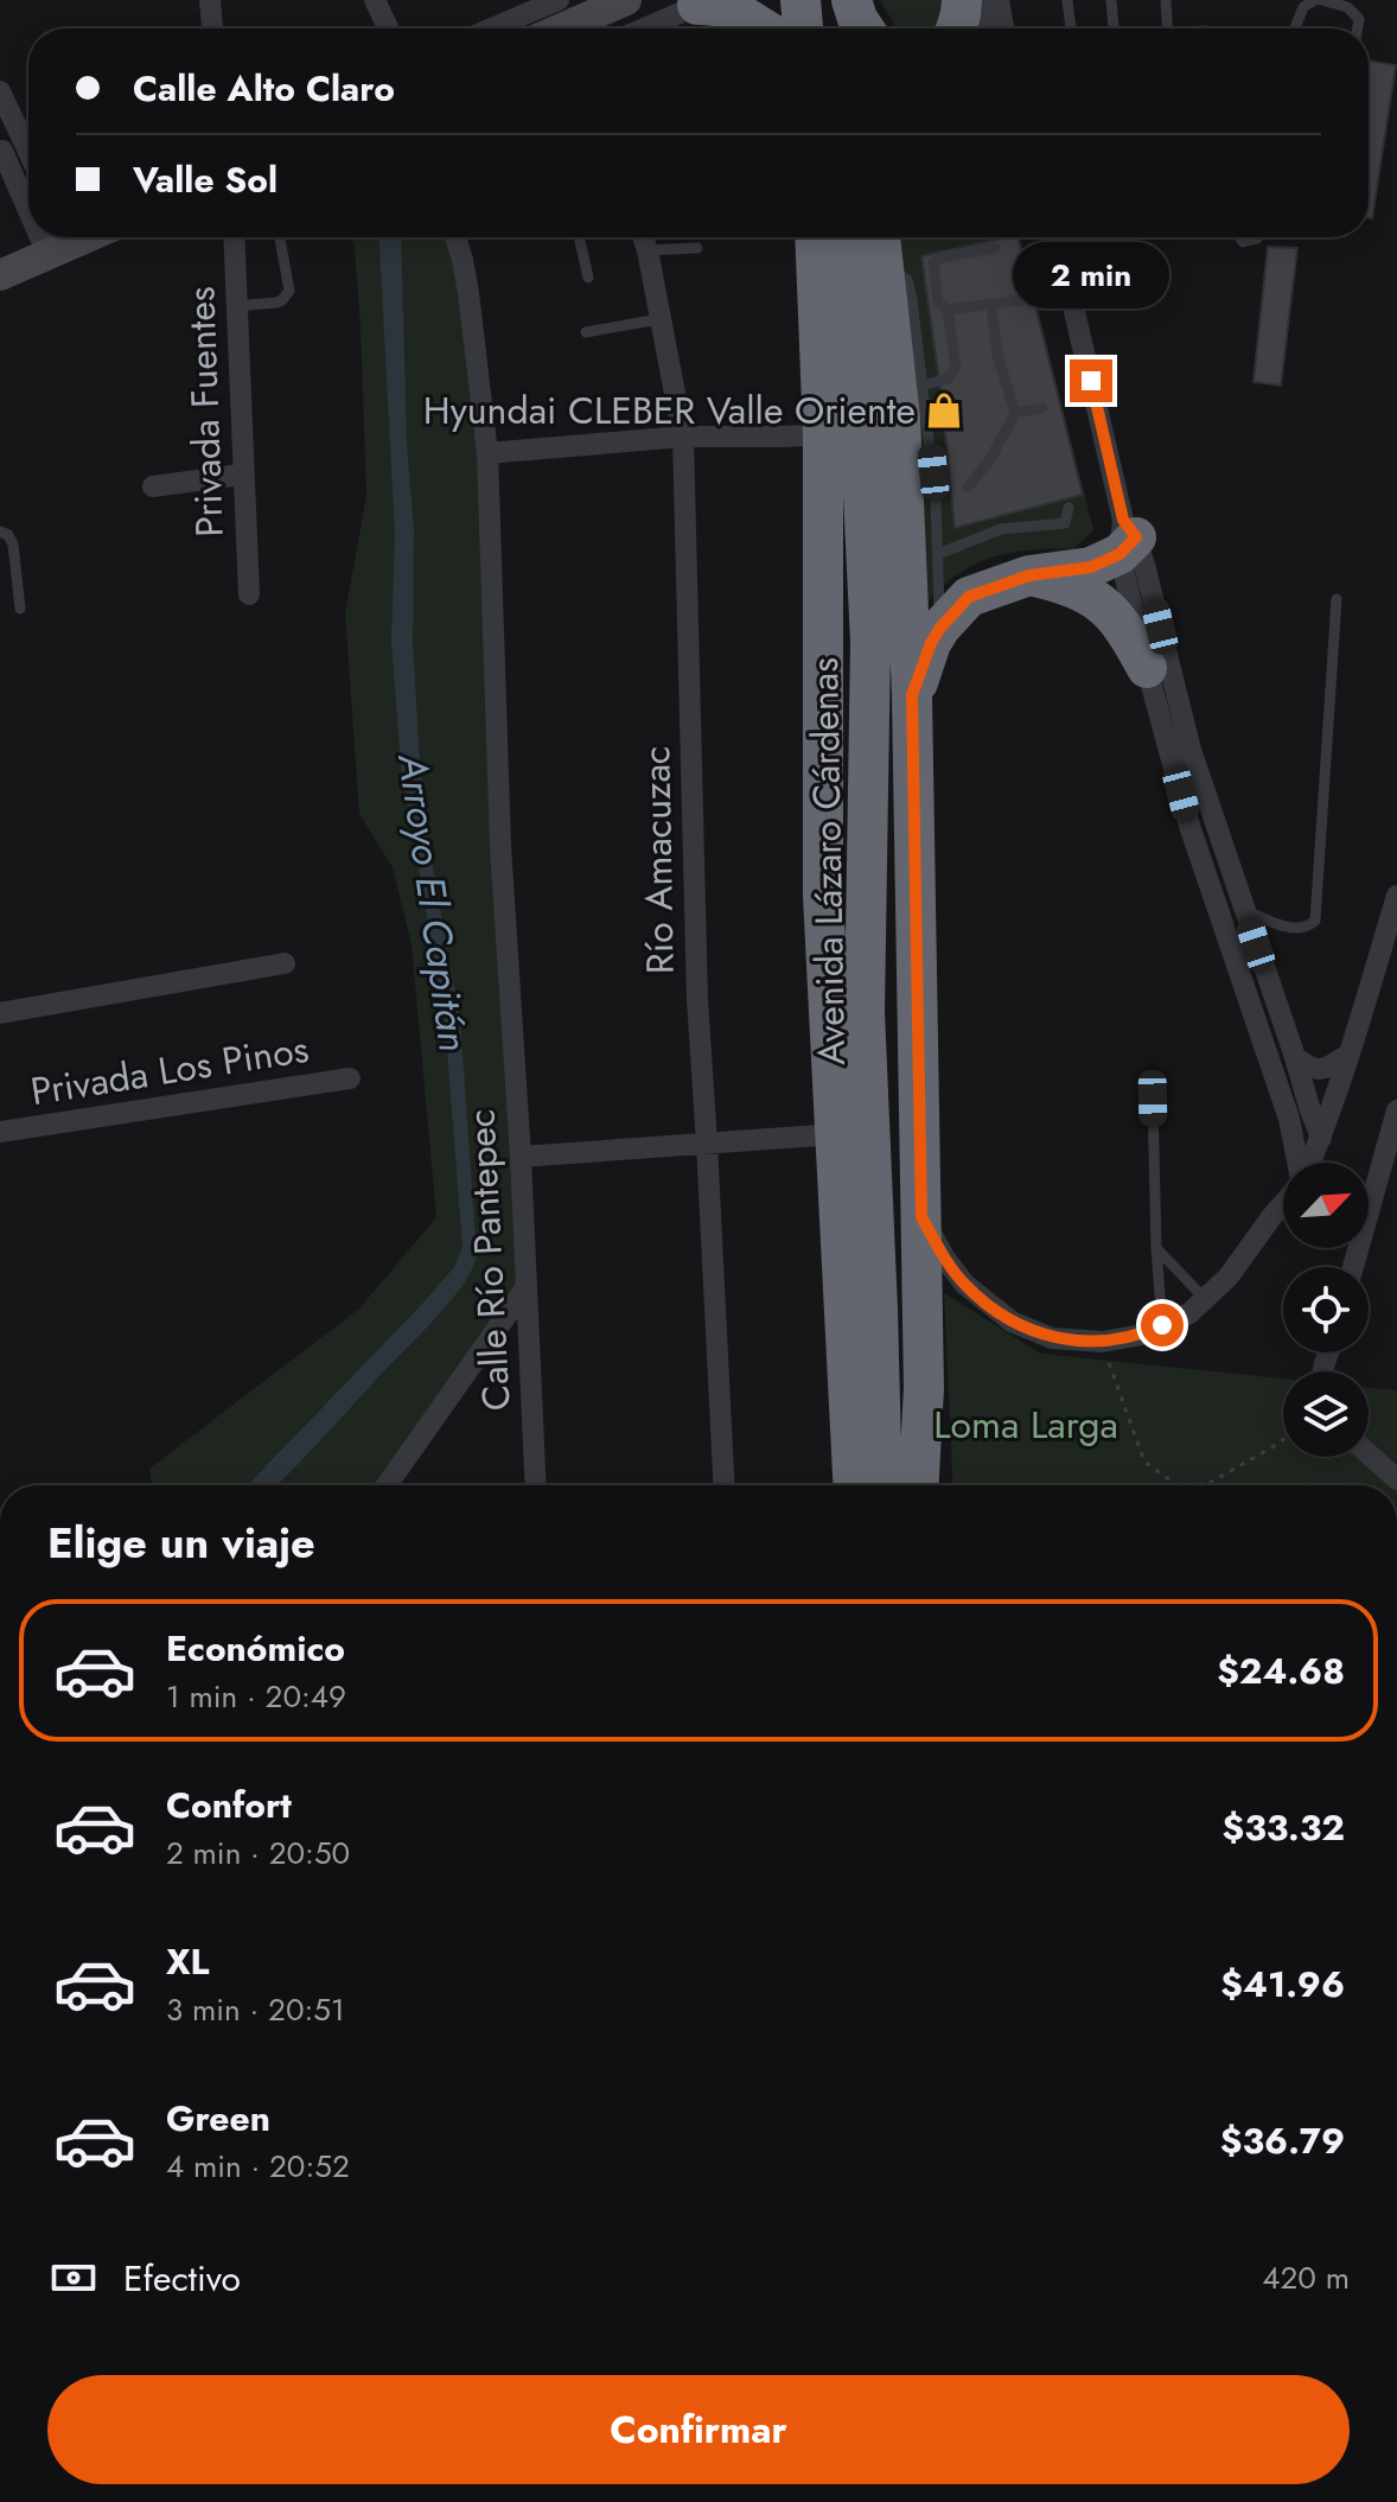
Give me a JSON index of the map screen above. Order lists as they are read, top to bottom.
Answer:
{
  "streets": {
    "highway": ["Avenida Lázaro Cárdenas"],
    "street": [
      "Privada Fuentes",
      "Río Amacuzac",
      "Privada Los Pinos",
      "Calle Río Pantepec"
    ]
  },
  "water": ["Arroyo El Capitán"],
  "parks": ["Loma Larga"],
  "places": {
    "shop": ["Hyundai CLEBER Valle Oriente"]
  },
  "north": "top right",
  "page": {
    "banner": ["Calle Alto Claro", "Valle Sol"],
    "bubble": "2 min",
    "heading": "Elige un viaje",
    "list": [
      {
        "name": "Económico",
        "note": "1 min · 20:49",
        "value": "$24.68"
      },
      {
        "name": "Confort",
        "note": "2 min · 20:50",
        "value": "$33.32"
      },
      {
        "name": "XL",
        "note": "3 min · 20:51",
        "value": "$41.96"
      },
      {
        "name": "Green",
        "note": "4 min · 20:52",
        "value": "$36.79"
      }
    ],
    "pay": ["Efectivo", "420 m"],
    "buttons": "Confirmar"
  }
}
